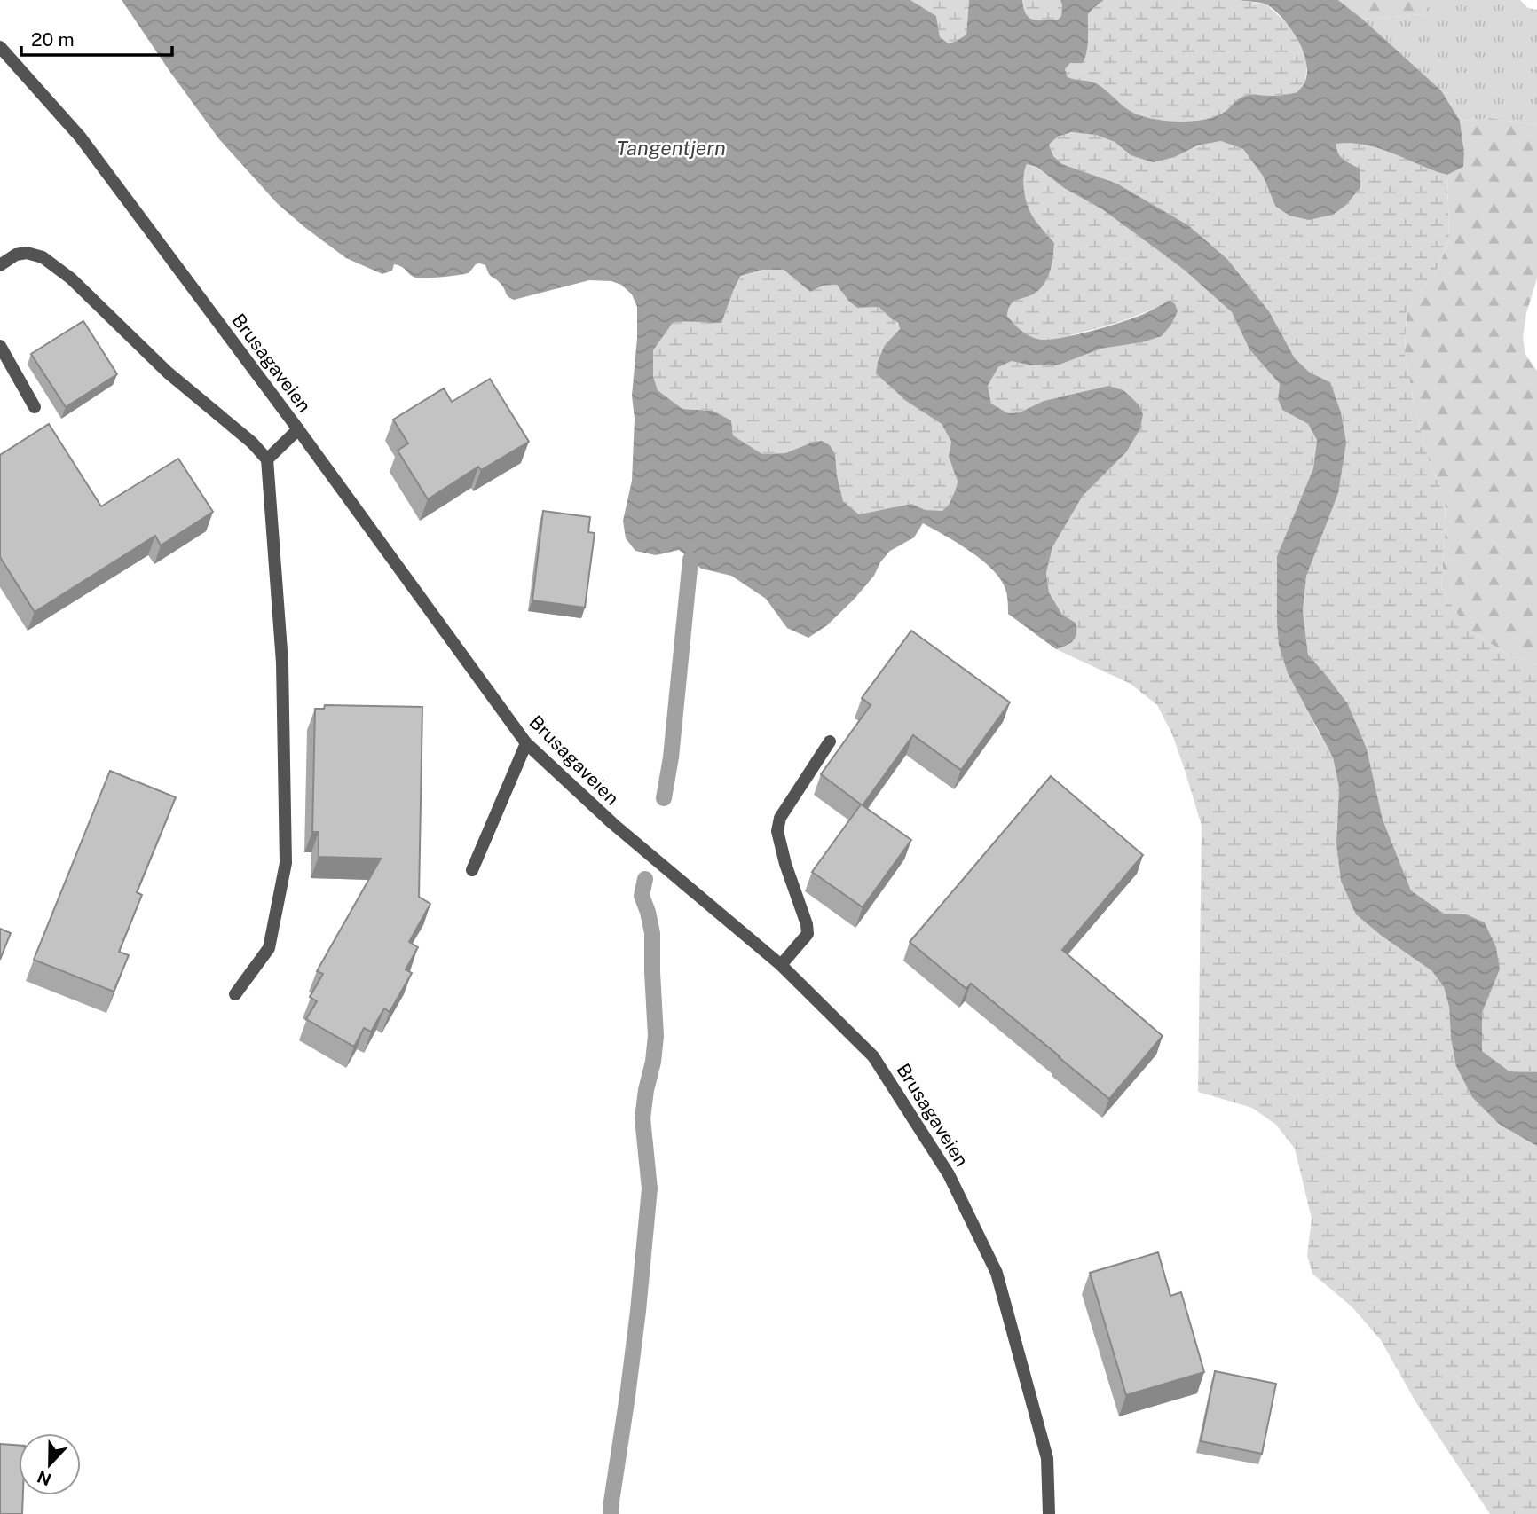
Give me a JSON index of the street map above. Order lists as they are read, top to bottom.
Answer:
{
  "streets": {
    "street": ["Brusagaveien"]
  },
  "water": ["Tangentjern"],
  "scale_bar": "20 m",
  "north": "bottom"
}
